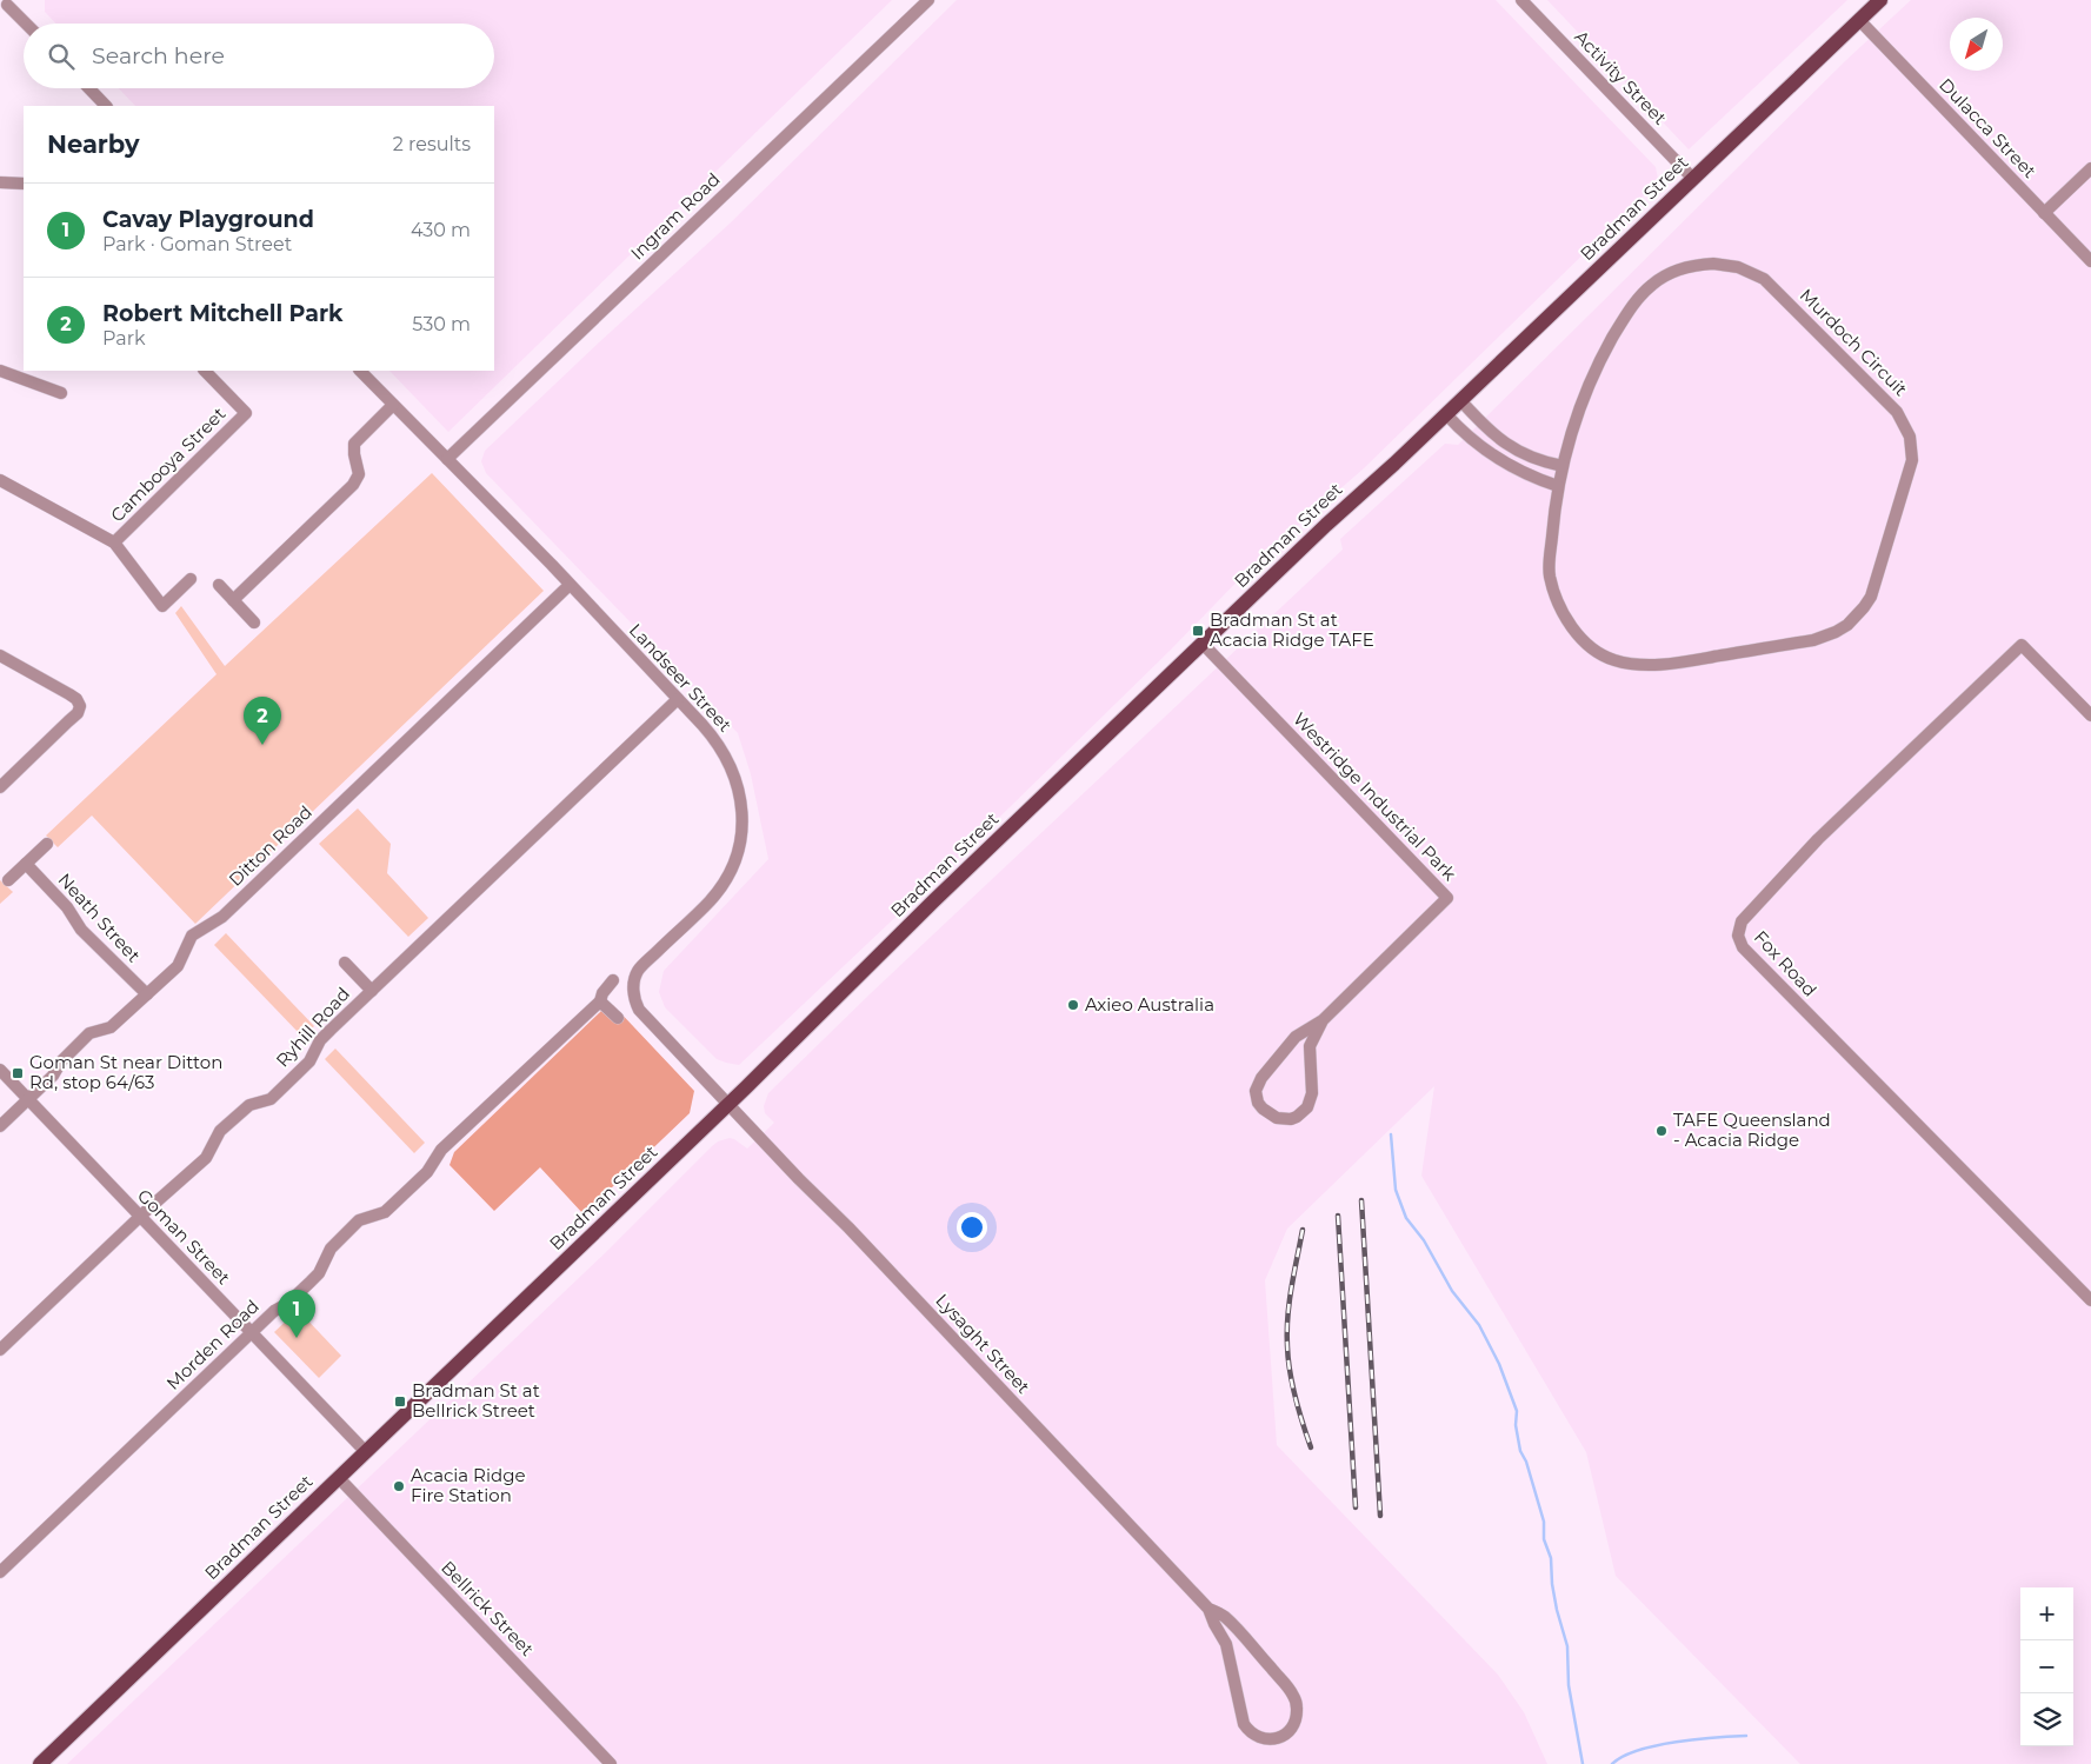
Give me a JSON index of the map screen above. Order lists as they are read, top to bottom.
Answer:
{
  "streets": {
    "main road": ["Bradman Street"],
    "street": [
      "Activity Street",
      "Dulacca Street",
      "Ingram Road",
      "Murdoch Circuit",
      "Cambooya Street",
      "Landseer Street",
      "Westridge Industrial Park",
      "Ditton Road",
      "Neath Street",
      "Fox Road",
      "Ryhill Road",
      "Goman Street",
      "Lysaght Street",
      "Morden Road",
      "Bellrick Street"
    ]
  },
  "crossings": [
    ["Activity Street", "Bradman Street"],
    ["Dulacca Street", "Bradman Street"],
    ["Bradman Street", "Landseer Street"],
    ["Bradman Street", "Westridge Industrial Park"],
    ["Bradman Street", "Goman Street"],
    ["Bradman Street", "Lysaght Street"],
    ["Bradman Street", "Bellrick Street"],
    ["Ingram Road", "Landseer Street"],
    ["Landseer Street", "Ditton Road"],
    ["Landseer Street", "Ryhill Road"],
    ["Landseer Street", "Lysaght Street"],
    ["Ditton Road", "Neath Street"],
    ["Ditton Road", "Goman Street"],
    ["Ryhill Road", "Goman Street"],
    ["Goman Street", "Morden Road"]
  ],
  "places": {
    "transit": ["Bradman St at Acacia Ridge TAFE", "Goman St near Ditton Rd, stop 64/63", "Bradman St at Bellrick Street"],
    "other": ["Axieo Australia", "TAFE Queensland - Acacia Ridge", "Acacia Ridge Fire Station"]
  },
  "north": "bottom left",
  "page": {
    "search": "Search here",
    "heading": ["Nearby", "2 results"],
    "list": [
      {
        "mark": "1",
        "name": "Cavay Playground",
        "note": "Park · Goman Street",
        "value": "430 m"
      },
      {
        "mark": "2",
        "name": "Robert Mitchell Park",
        "note": "Park",
        "value": "530 m"
      }
    ],
    "pins": ["2", "1"],
    "map_buttons": ["+", "−"]
  }
}
